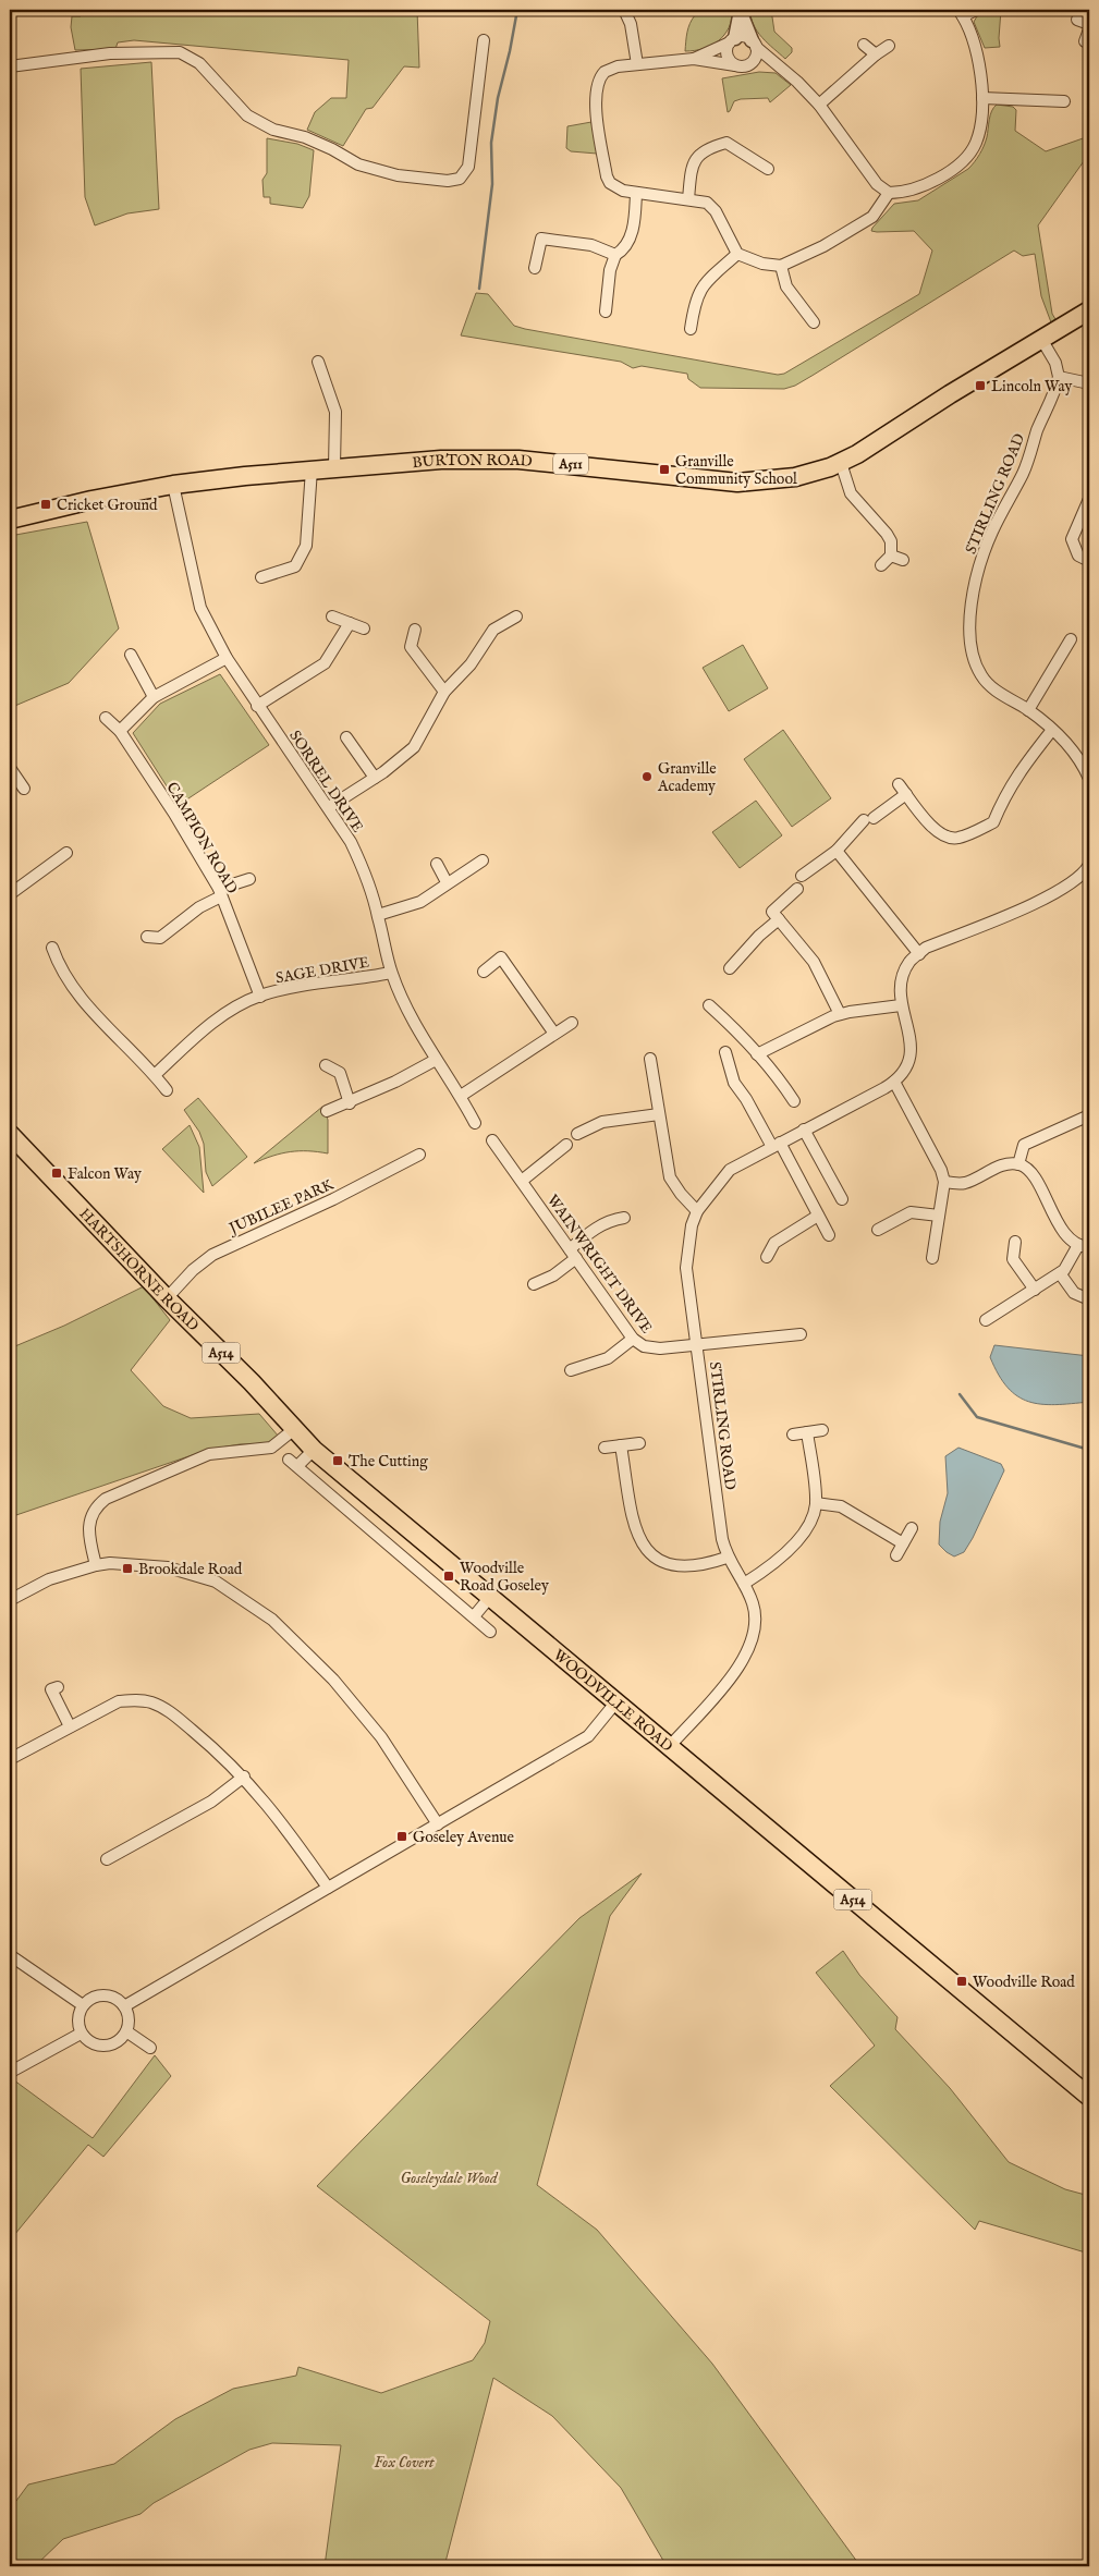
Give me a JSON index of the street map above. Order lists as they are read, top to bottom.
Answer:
{
  "streets": {
    "main road": [
      "BURTON ROAD",
      "A511",
      "HARTSHORNE ROAD",
      "A514",
      "WOODVILLE ROAD"
    ],
    "street": [
      "STIRLING ROAD",
      "SORREL DRIVE",
      "CAMPION ROAD",
      "SAGE DRIVE",
      "JUBILEE PARK",
      "WAINWRIGHT DRIVE"
    ]
  },
  "crossings": [
    ["BURTON ROAD", "SORREL DRIVE"],
    ["STIRLING ROAD", "WAINWRIGHT DRIVE"],
    ["STIRLING ROAD", "WOODVILLE ROAD"],
    ["SORREL DRIVE", "SAGE DRIVE"],
    ["CAMPION ROAD", "SAGE DRIVE"],
    ["JUBILEE PARK", "HARTSHORNE ROAD"],
    ["HARTSHORNE ROAD", "WOODVILLE ROAD"]
  ],
  "parks": ["Goseleydale Wood", "Fox Covert"],
  "places": {
    "transit": [
      "Lincoln Way",
      "Granville Community School",
      "Cricket Ground",
      "Falcon Way",
      "The Cutting",
      "Brookdale Road",
      "Woodville Road Goseley",
      "Goseley Avenue",
      "Woodville Road"
    ],
    "other": ["Granville Academy"]
  }
}
